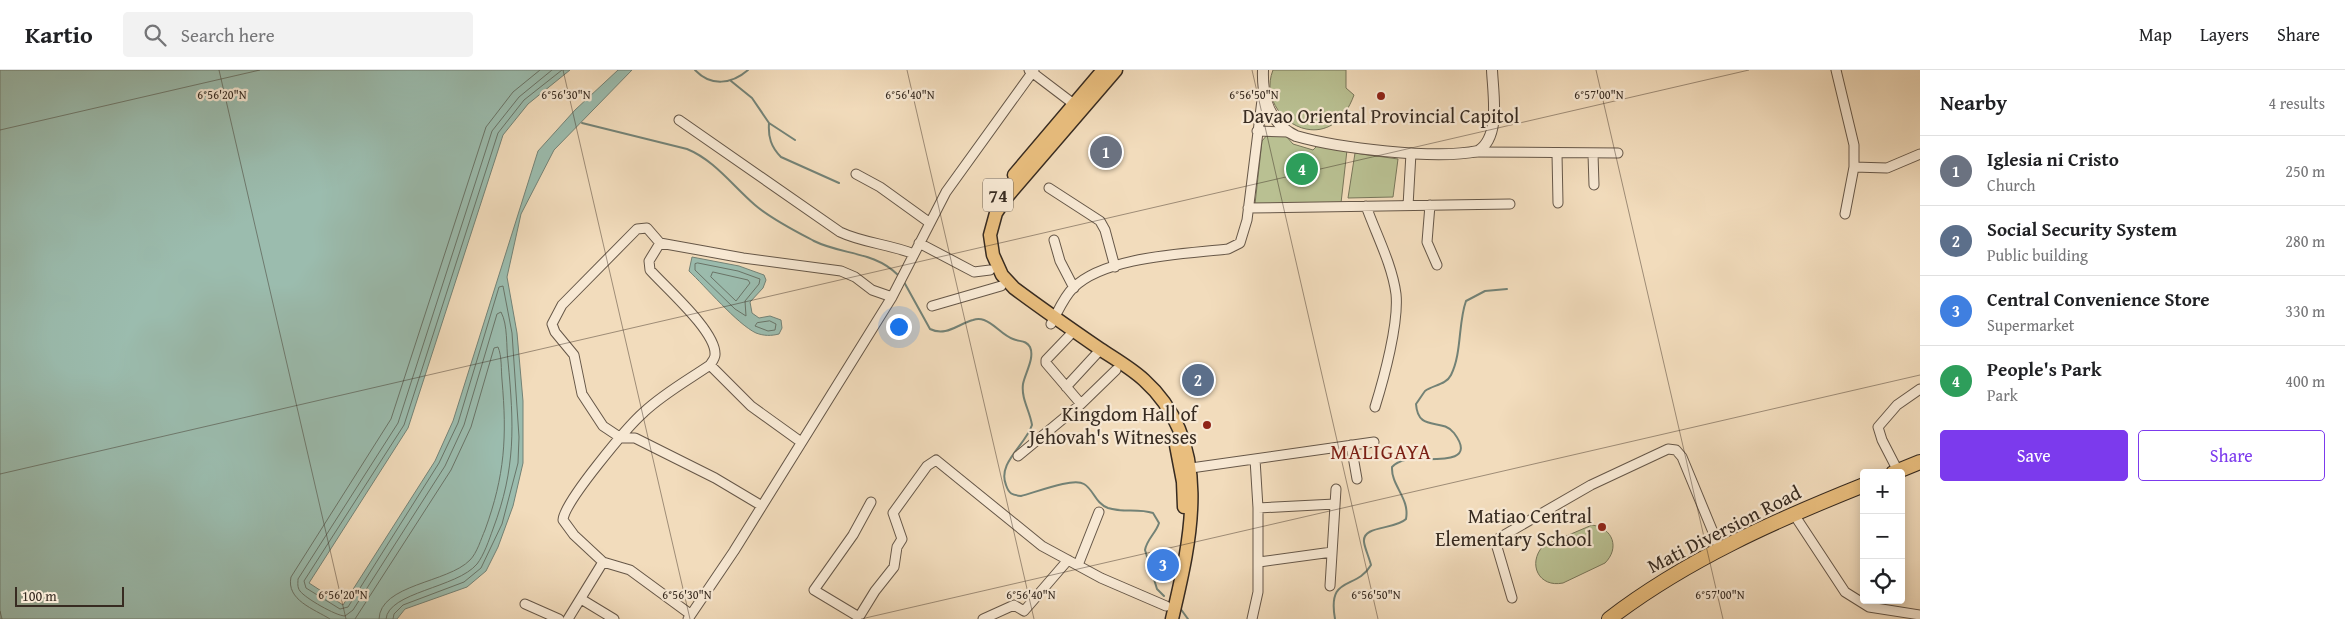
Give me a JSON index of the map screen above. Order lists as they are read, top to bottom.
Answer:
{
  "streets": {
    "highway": ["Mati Diversion Road"],
    "main road": ["74"]
  },
  "districts": ["MALIGAYA"],
  "places": ["Davao Oriental Provincial Capitol", "Kingdom Hall of Jehovah's Witnesses", "Matiao Central Elementary School"],
  "scale_bar": "100 m",
  "page": {
    "header": "Kartio",
    "search": "Search here",
    "nav": ["Map", "Layers", "Share"],
    "heading": ["Nearby", "4 results"],
    "pins": [
      "1",
      "4",
      "2",
      "3"
    ],
    "list": [
      {
        "mark": "1",
        "name": "Iglesia ni Cristo",
        "note": "Church",
        "value": "250 m"
      },
      {
        "mark": "2",
        "name": "Social Security System",
        "note": "Public building",
        "value": "280 m"
      },
      {
        "mark": "3",
        "name": "Central Convenience Store",
        "note": "Supermarket",
        "value": "330 m"
      },
      {
        "mark": "4",
        "name": "People's Park",
        "note": "Park",
        "value": "400 m"
      }
    ],
    "buttons": ["Save", "Share"],
    "map_buttons": ["+", "−"],
    "scale": "100 m"
  },
  "coordinates": [
    "6°56'20\"N",
    "6°56'30\"N",
    "6°56'40\"N",
    "6°57'00\"N",
    "6°56'50\"N"
  ]
}
